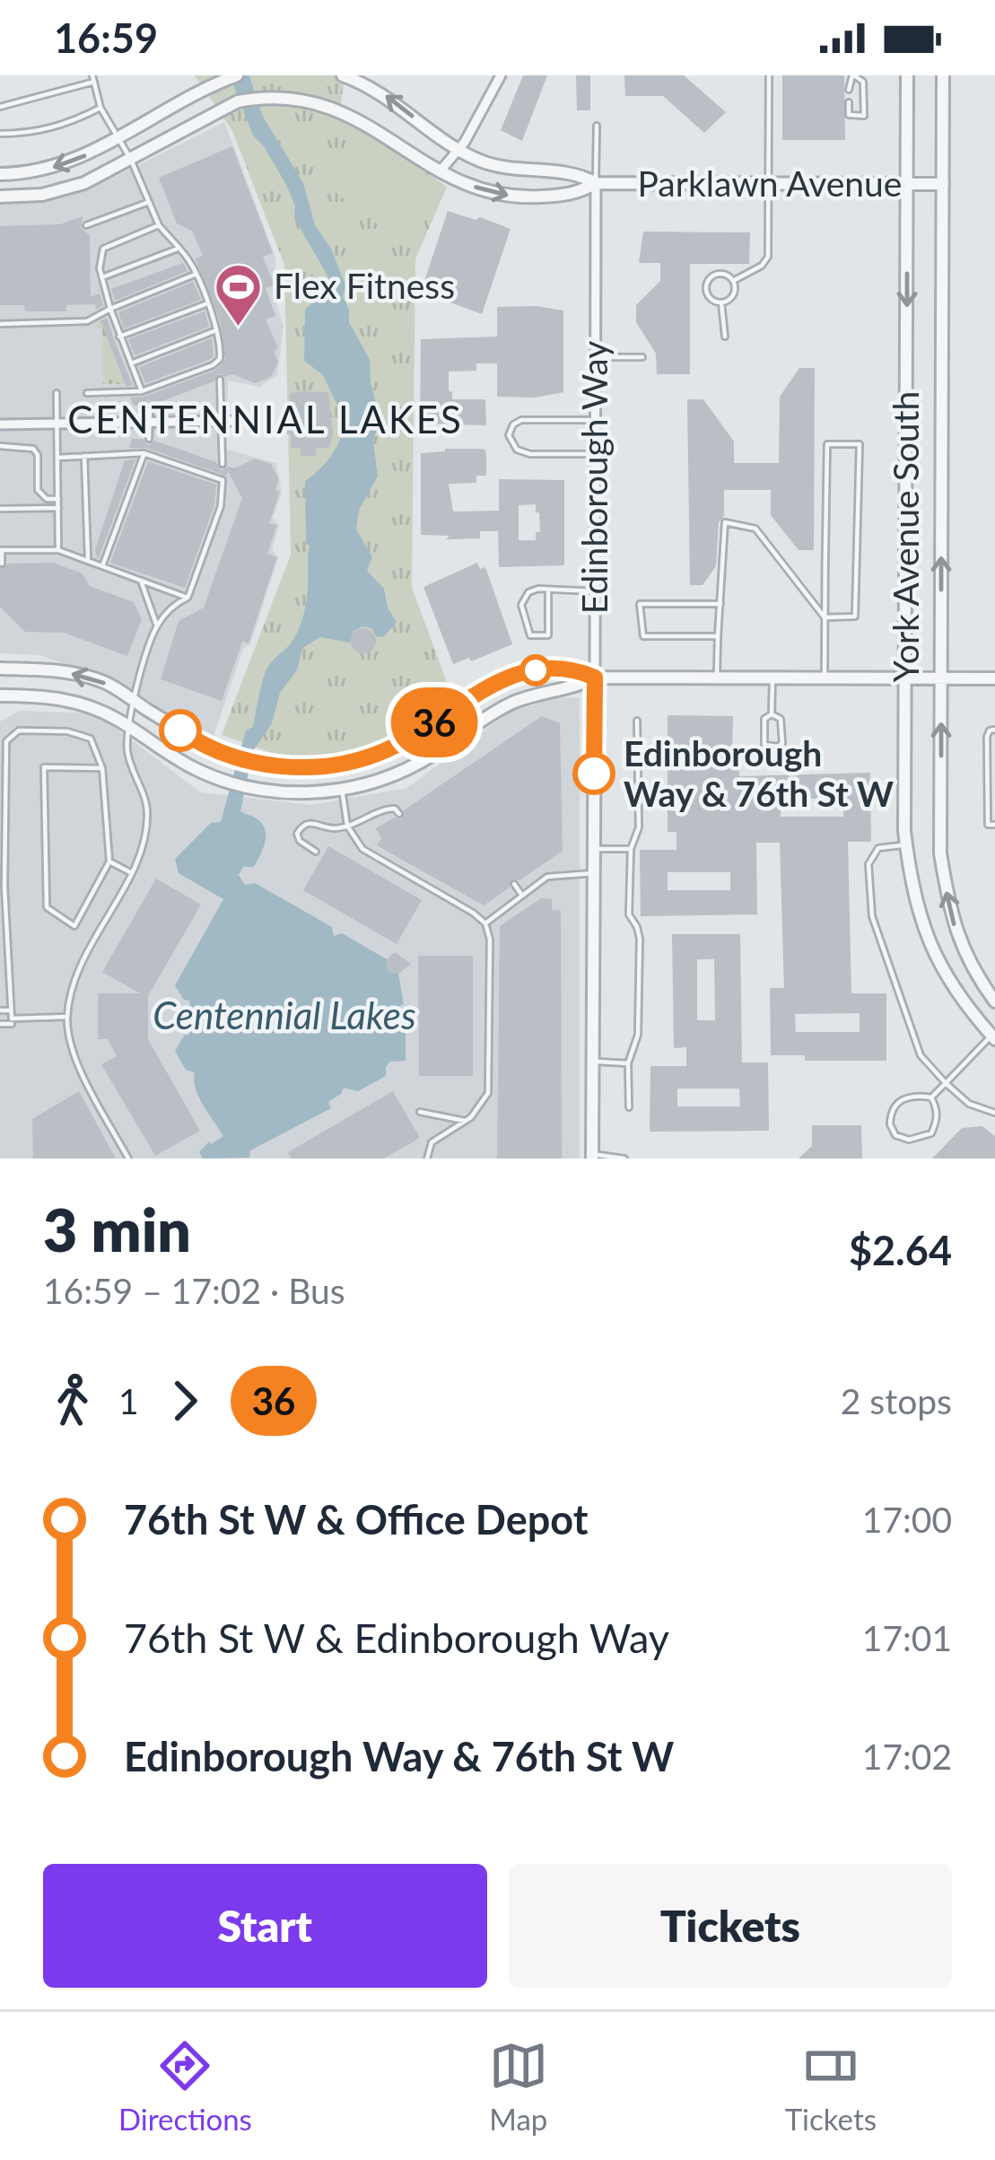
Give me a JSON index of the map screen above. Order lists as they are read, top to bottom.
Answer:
{
  "streets": {
    "street": ["Parklawn Avenue", "Edinborough Way", "York Avenue South"]
  },
  "crossings": [
    ["Parklawn Avenue", "Edinborough Way"],
    ["Parklawn Avenue", "York Avenue South"]
  ],
  "districts": ["CENTENNIAL LAKES"],
  "water": ["Centennial Lakes"],
  "places": {
    "sports": ["Flex Fitness"],
    "other": ["Edinborough Way & 76th St W"]
  },
  "lines": ["bus line 36"],
  "page": {
    "status": "16:59",
    "on_map": "36",
    "heading": ["3 min", "16:59 – 17:02 · Bus", "$2.64"],
    "legs": ["1", "36", "2 stops"],
    "list": [
      {
        "name": "76th St W & Office Depot",
        "value": "17:00"
      },
      {
        "name": "76th St W & Edinborough Way",
        "value": "17:01"
      },
      {
        "name": "Edinborough Way & 76th St W",
        "value": "17:02"
      }
    ],
    "buttons": ["Start", "Tickets"],
    "tabs": ["Directions", "Map", "Tickets"]
  }
}
